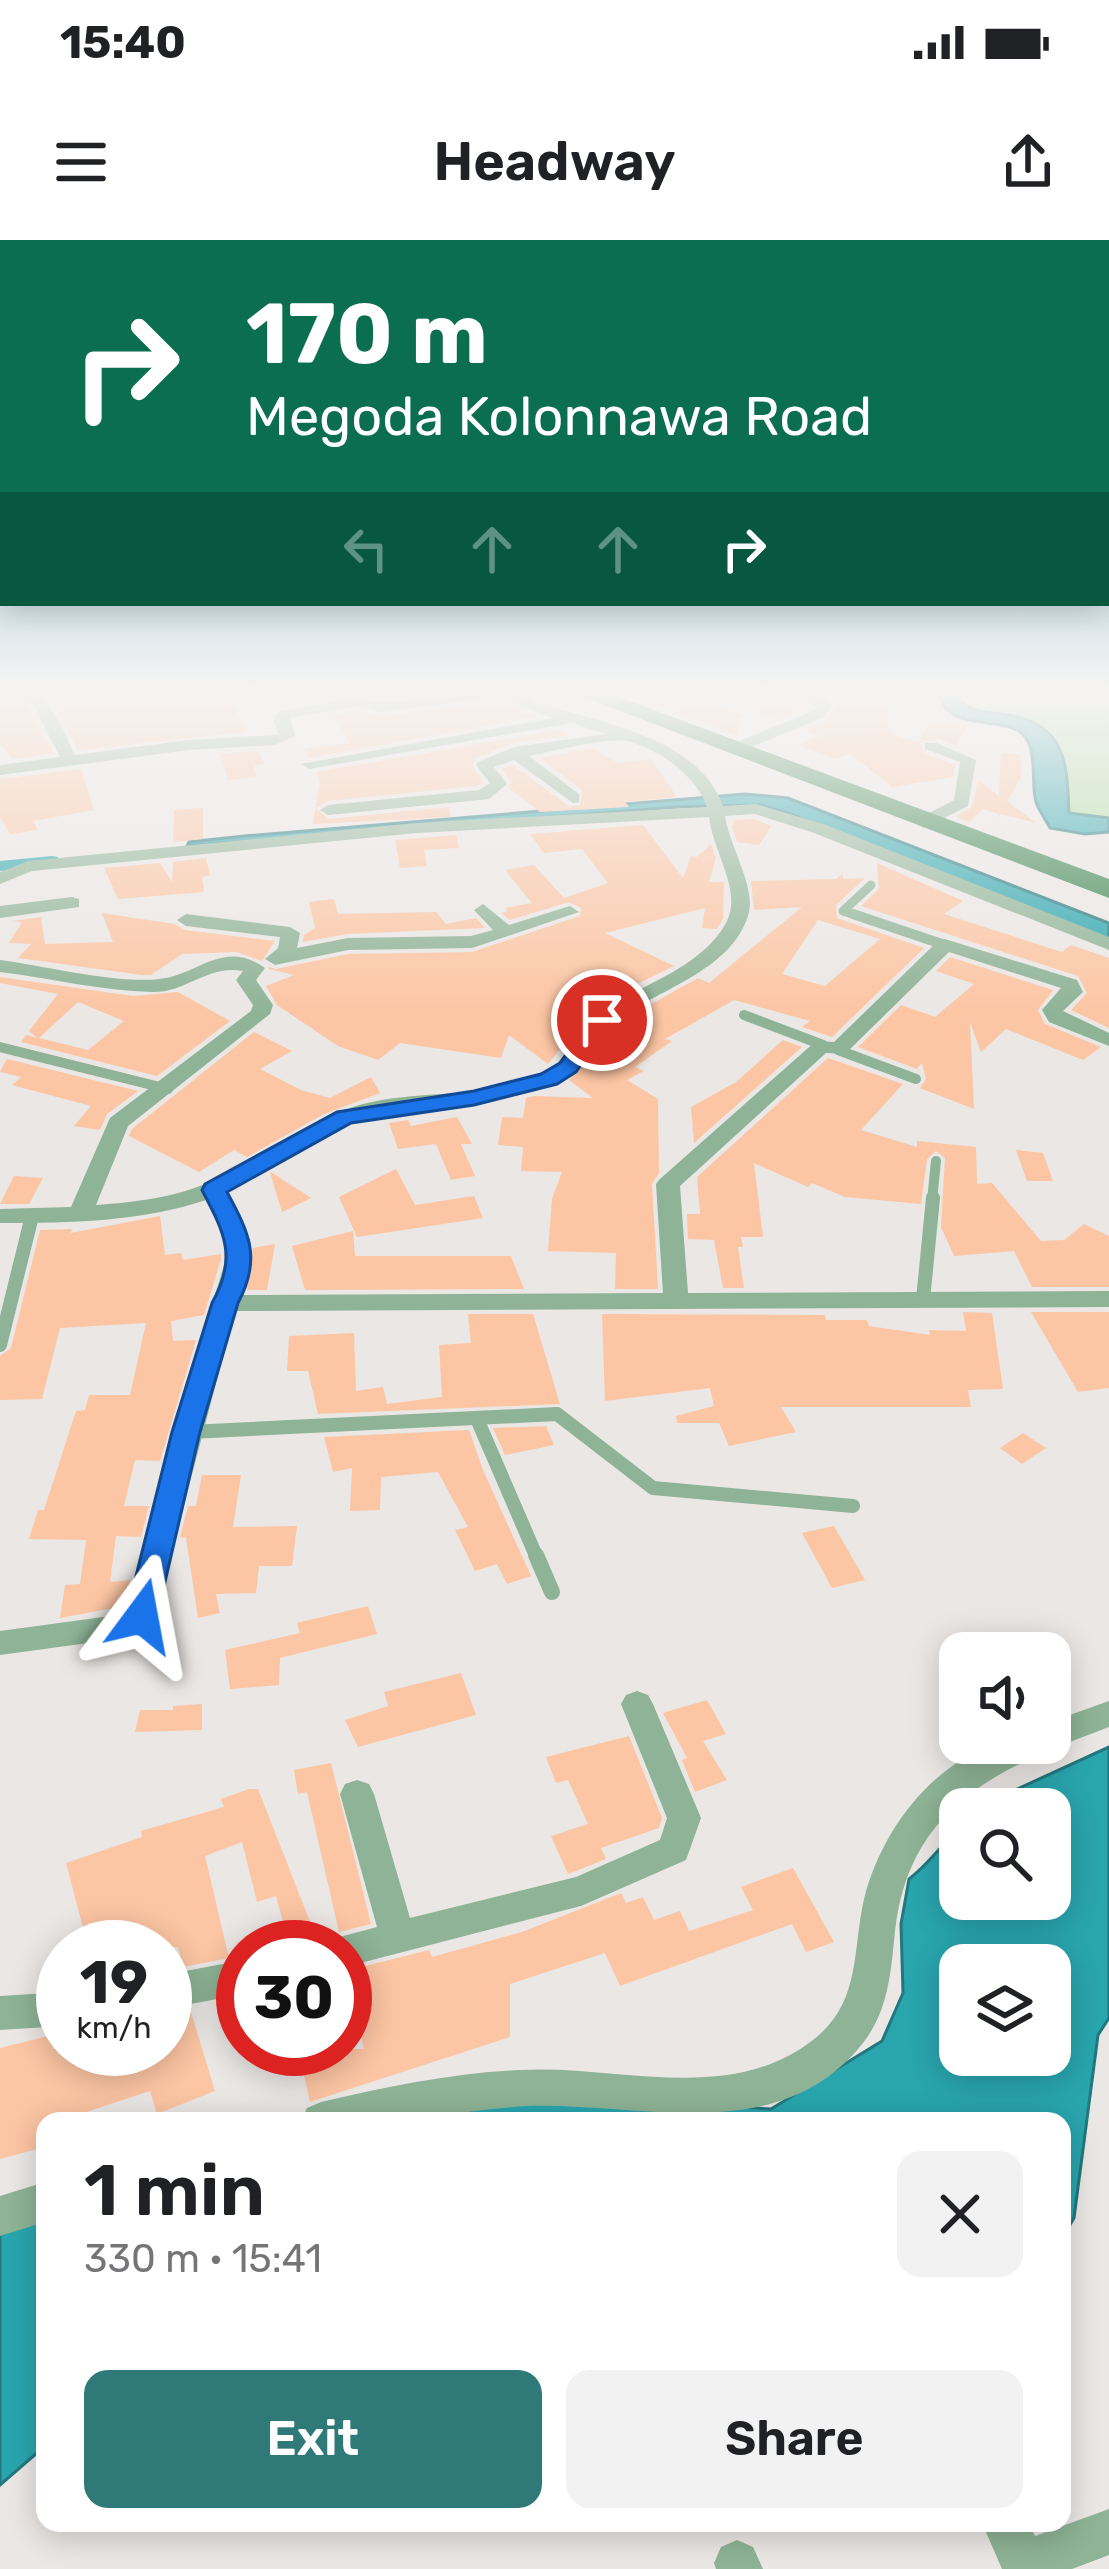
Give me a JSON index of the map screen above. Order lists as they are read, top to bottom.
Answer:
{
  "page": {
    "status": "15:40",
    "header": "Headway",
    "turn": ["170 m", "Megoda Kolonnawa Road"],
    "speed": "19 km/h",
    "limit": "30",
    "heading": ["1 min", "330 m · 15:41"],
    "buttons": ["Exit", "Share"]
  }
}
